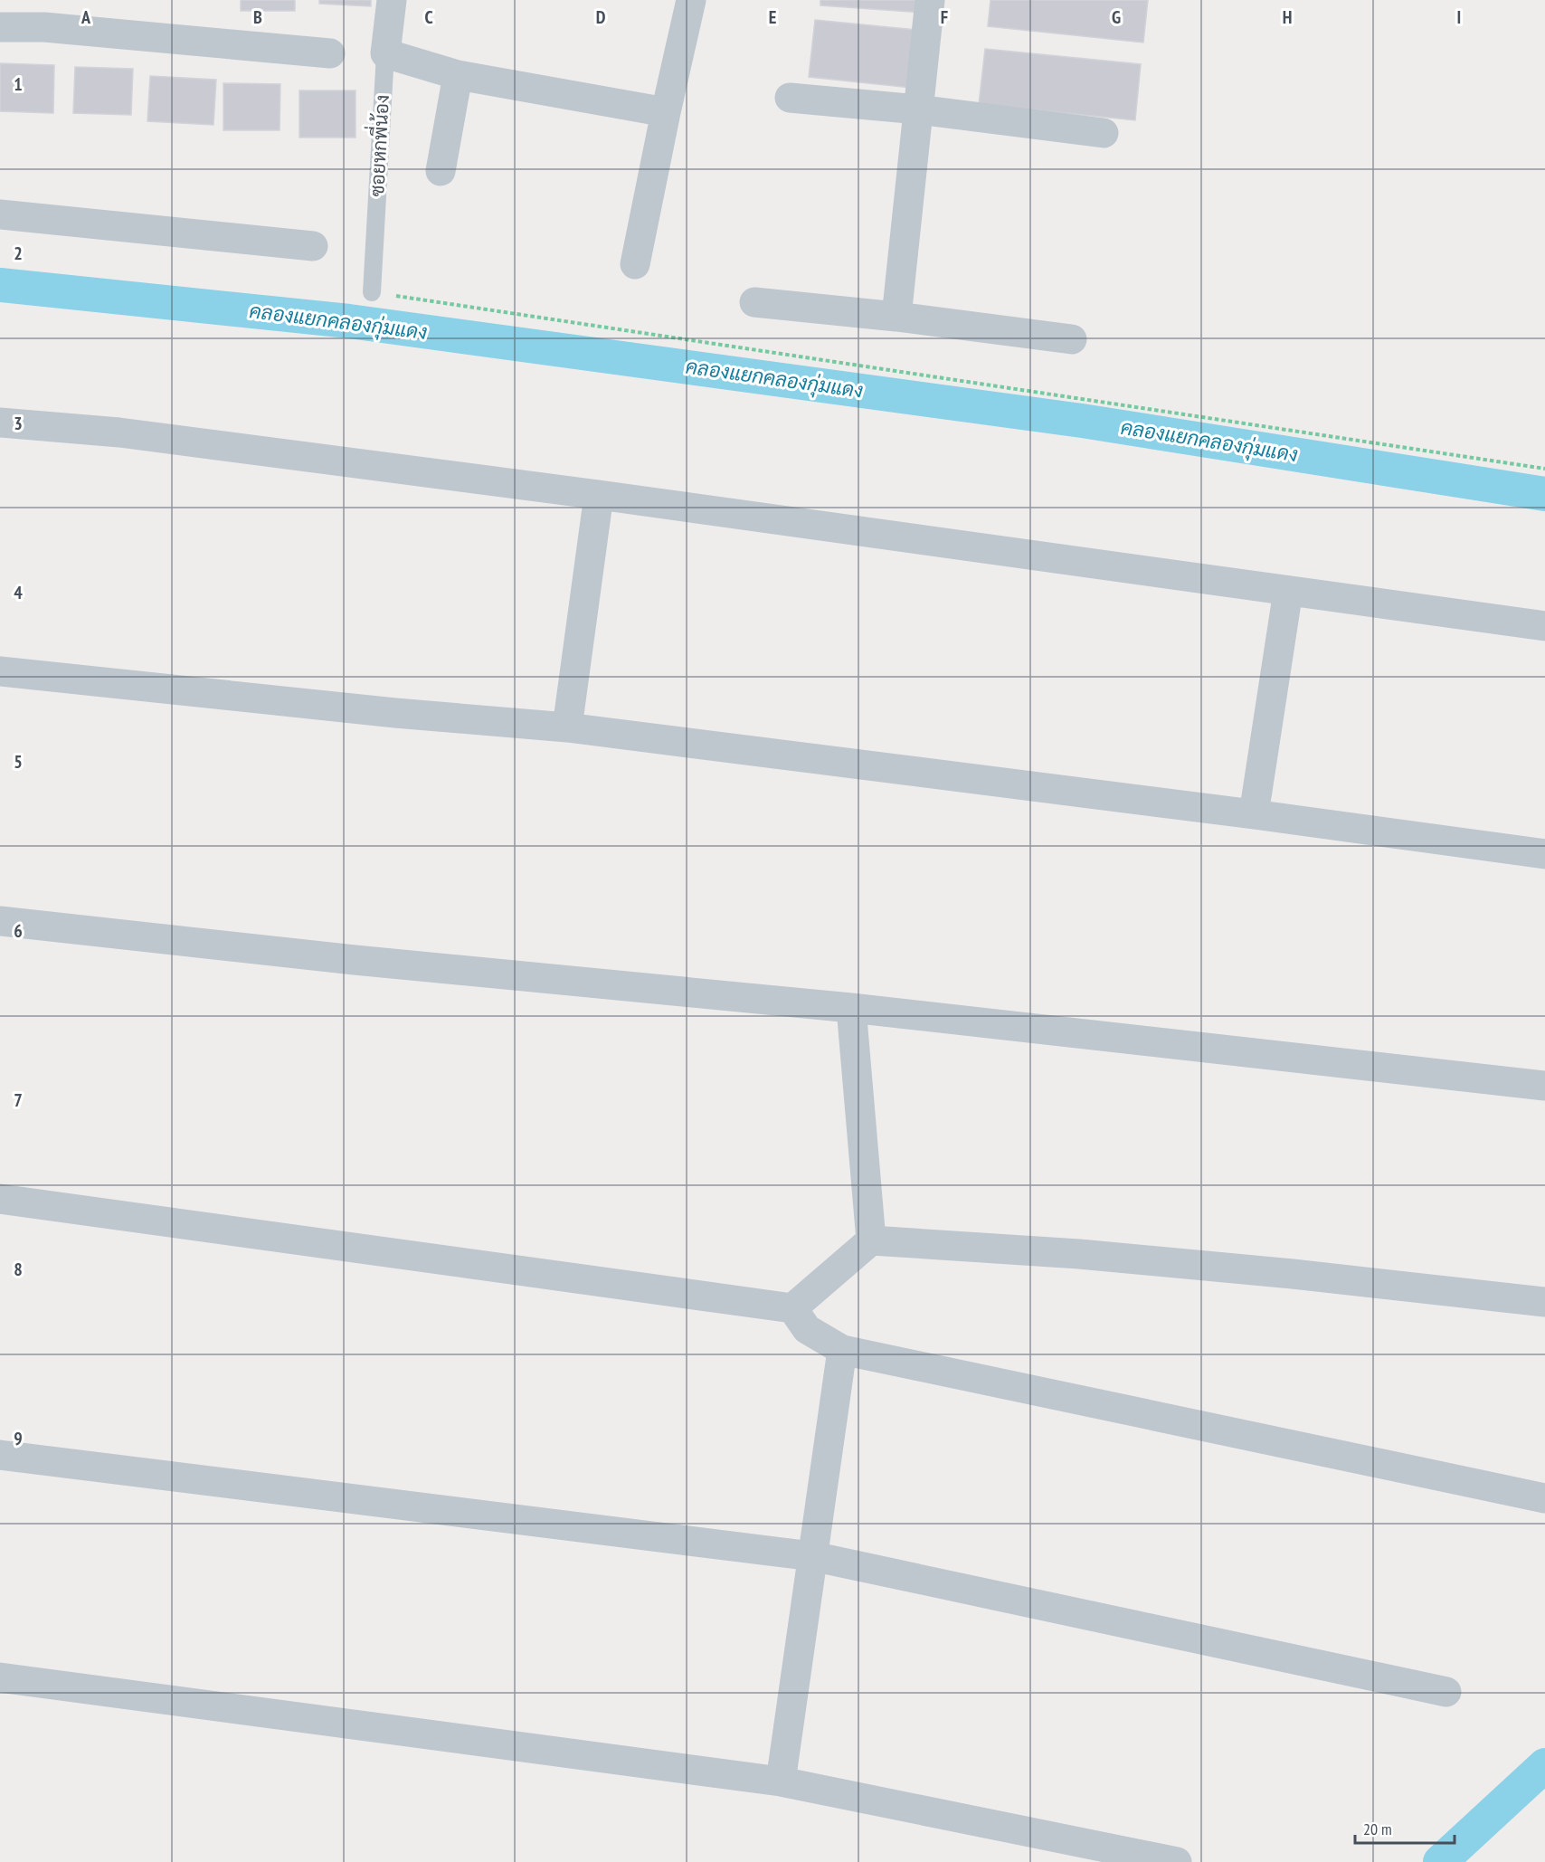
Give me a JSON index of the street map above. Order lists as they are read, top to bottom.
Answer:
{
  "streets": {
    "street": ["ซอยหกพี่น้อง"]
  },
  "water": ["คลองแยกคลองกุ่มแดง"],
  "scale_bar": "20 m",
  "grid": {
    "columns": [
      "A",
      "B",
      "C",
      "D",
      "E",
      "F",
      "G",
      "H",
      "I"
    ],
    "rows": [
      "1",
      "2",
      "3",
      "4",
      "5",
      "6",
      "7",
      "8",
      "9"
    ]
  }
}
